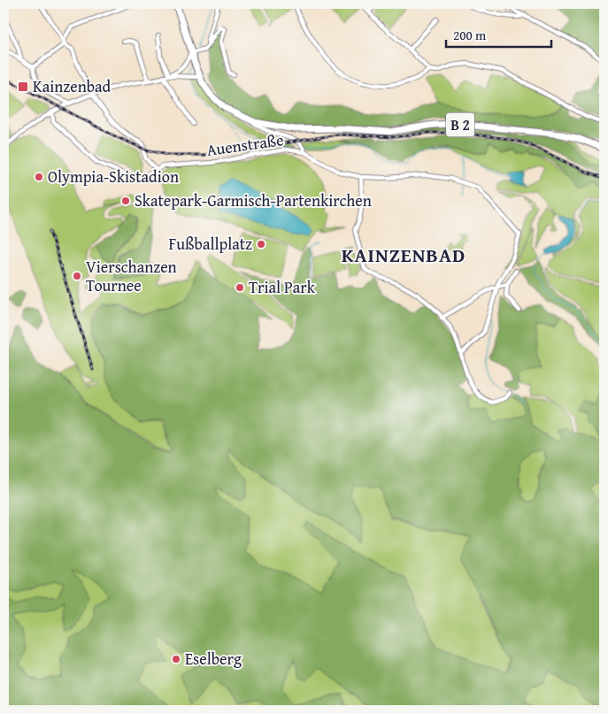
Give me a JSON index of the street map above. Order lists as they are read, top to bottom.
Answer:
{
  "streets": {
    "main road": ["B 2"],
    "street": ["Auenstraße"]
  },
  "districts": ["KAINZENBAD"],
  "places": {
    "transit": ["Kainzenbad"],
    "other": [
      "Olympia-Skistadion",
      "Skatepark-Garmisch-Partenkirchen",
      "Fußballplatz",
      "Vierschanzen Tournee",
      "Trial Park",
      "Eselberg"
    ]
  },
  "scale_bar": "200 m"
}
